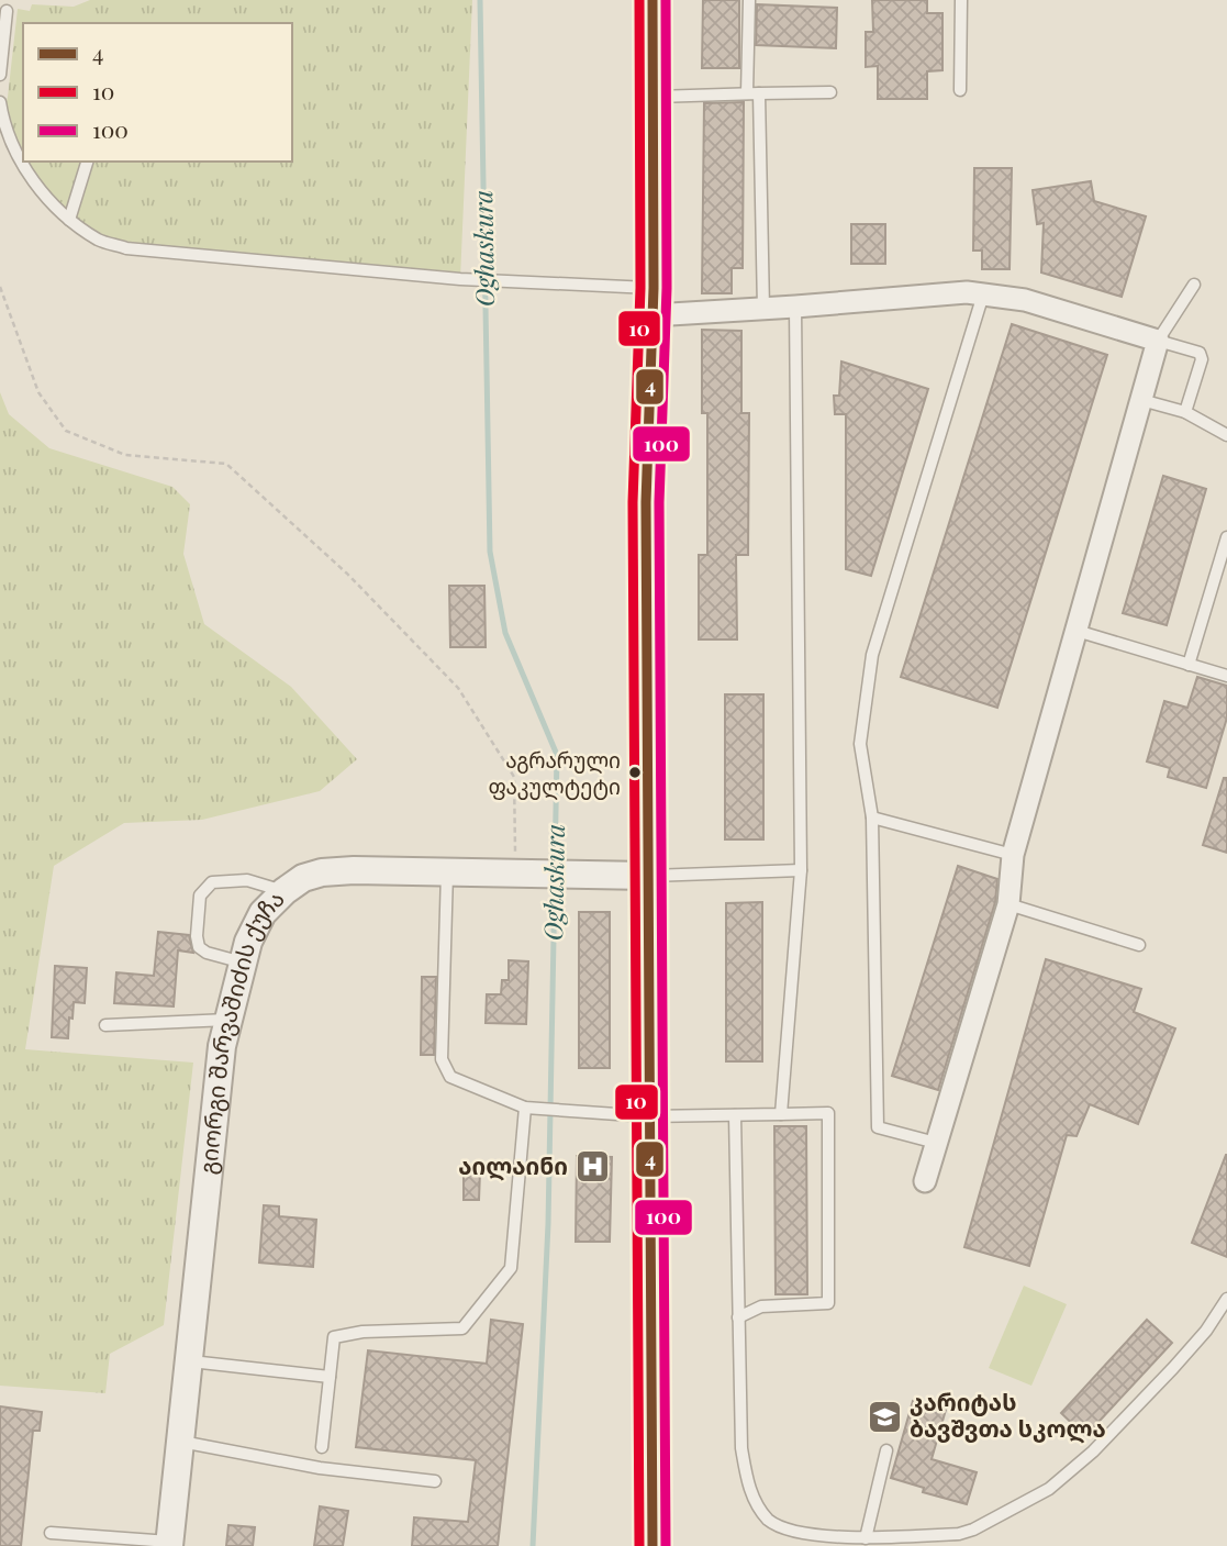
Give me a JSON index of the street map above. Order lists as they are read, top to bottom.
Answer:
{
  "streets": {
    "street": ["გიორგი შარვაშიძის ქუჩა"]
  },
  "water": ["Oghaskura"],
  "places": {
    "other": ["აგრარული ფაკულტეტი"],
    "hospital": ["აილაინი"],
    "school or university": ["კარიტას ბავშვთა სკოლა"]
  },
  "lines": ["transit line 4", "transit line 10", "transit line 100"],
  "legend": ["4", "10", "100"]
}
